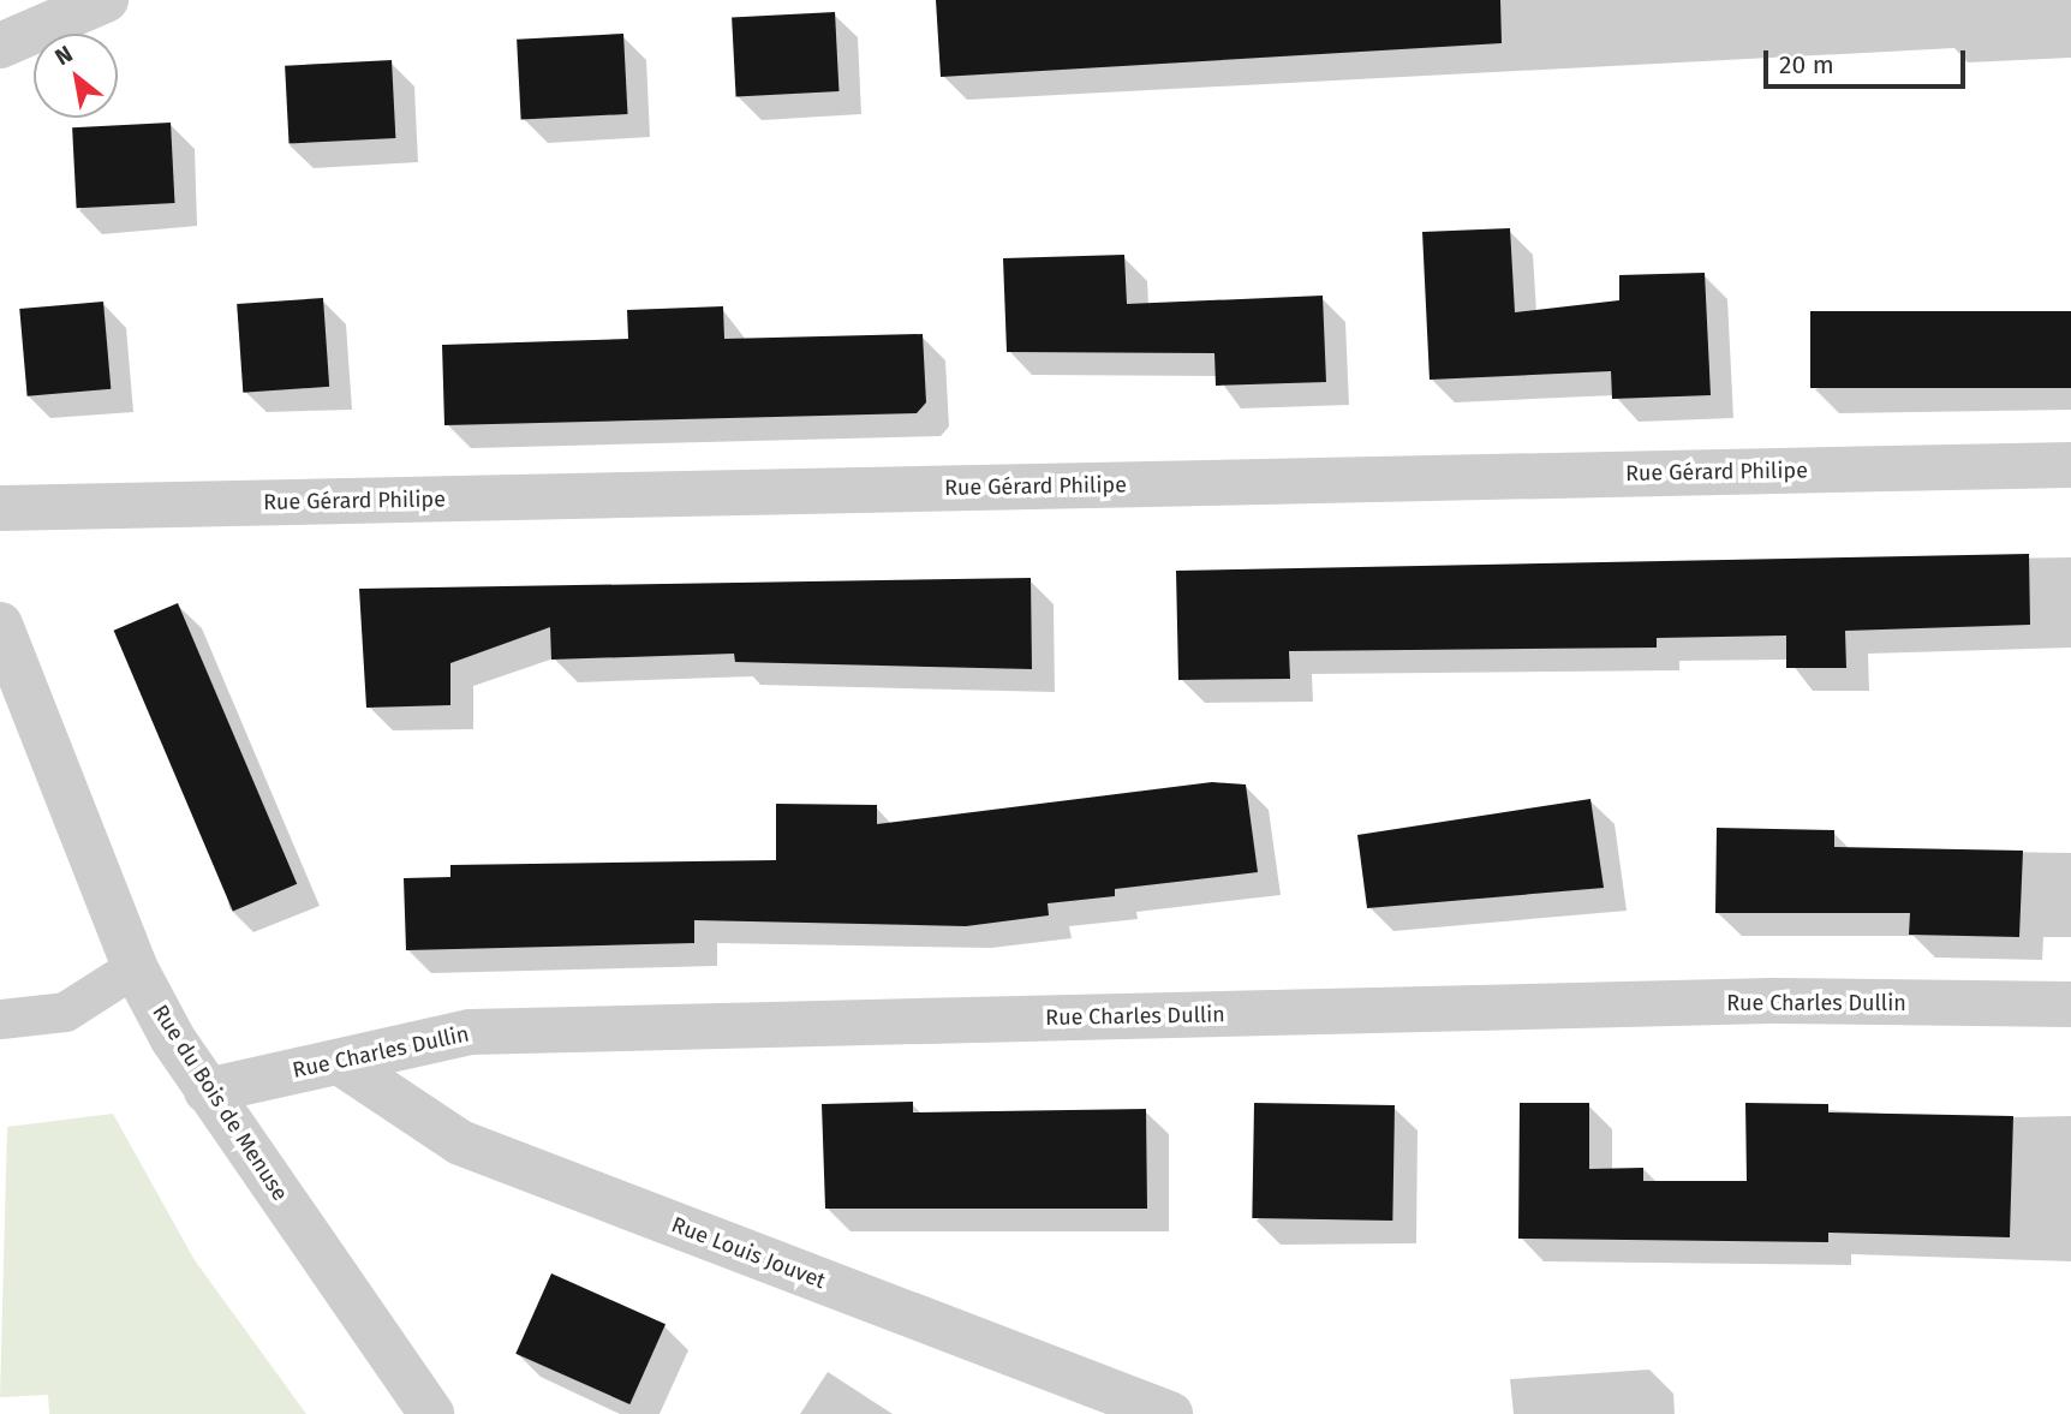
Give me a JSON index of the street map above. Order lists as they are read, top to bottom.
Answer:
{
  "streets": {
    "street": [
      "Rue Gérard Philipe",
      "Rue Charles Dullin",
      "Rue du Bois de Menuse",
      "Rue Louis Jouvet"
    ]
  },
  "crossings": [
    ["Rue Charles Dullin", "Rue du Bois de Menuse"],
    ["Rue Charles Dullin", "Rue Louis Jouvet"]
  ],
  "scale_bar": "20 m",
  "north": "top left"
}
